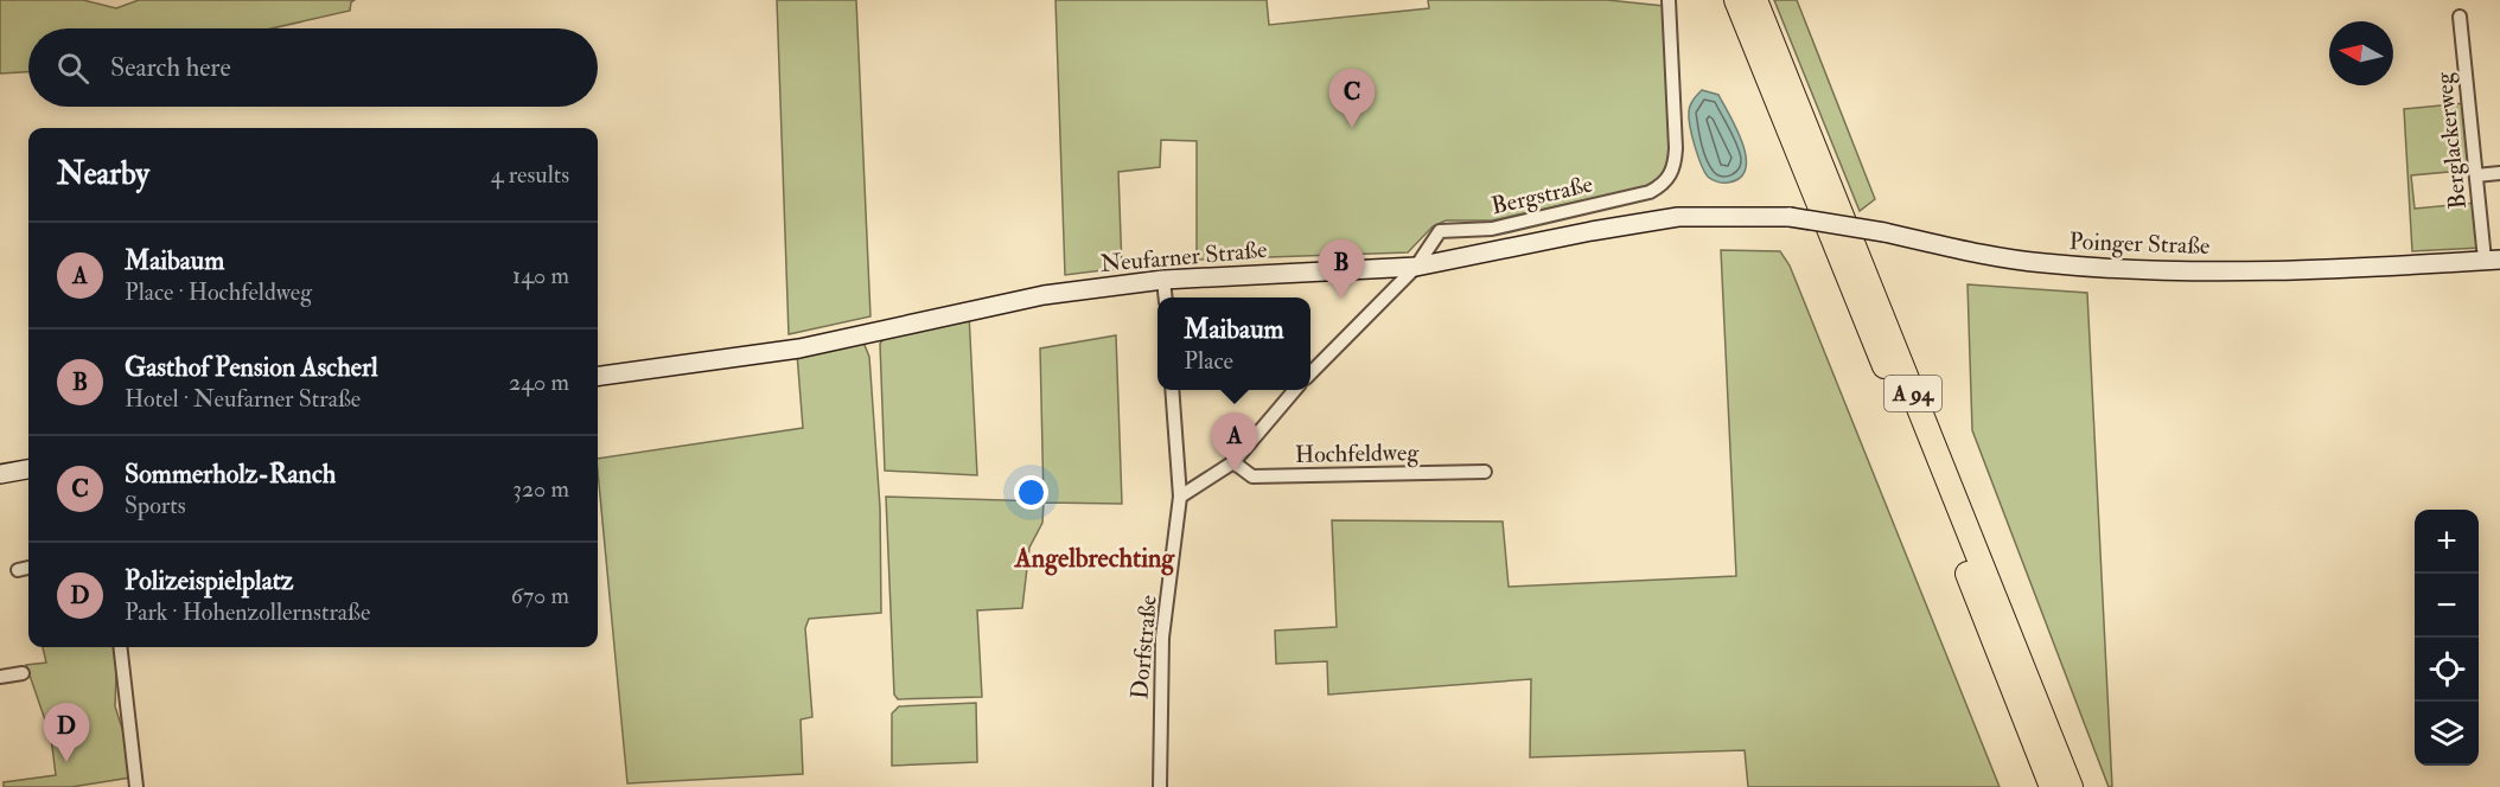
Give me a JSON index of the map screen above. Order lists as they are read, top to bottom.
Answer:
{
  "streets": {
    "highway": ["A 94"],
    "street": [
      "Berglackerweg",
      "Bergstraße",
      "Poinger Straße",
      "Neufarner Straße",
      "Hochfeldweg",
      "Dorfstraße"
    ]
  },
  "crossings": [
    ["Berglackerweg", "Poinger Straße"],
    ["Bergstraße", "Neufarner Straße"],
    ["Poinger Straße", "Neufarner Straße"]
  ],
  "districts": ["Angelbrechting"],
  "north": "left",
  "page": {
    "search": "Search here",
    "pins": [
      "C",
      "B",
      "A",
      "D"
    ],
    "heading": ["Nearby", "4 results"],
    "list": [
      {
        "mark": "A",
        "name": "Maibaum",
        "note": "Place · Hochfeldweg",
        "value": "140 m"
      },
      {
        "mark": "B",
        "name": "Gasthof Pension Ascherl",
        "note": "Hotel · Neufarner Straße",
        "value": "240 m"
      },
      {
        "mark": "C",
        "name": "Sommerholz-Ranch",
        "note": "Sports",
        "value": "320 m"
      },
      {
        "mark": "D",
        "name": "Polizeispielplatz",
        "note": "Park · Hohenzollernstraße",
        "value": "670 m"
      }
    ],
    "popup": ["Maibaum", "Place"],
    "map_buttons": ["+", "−"]
  }
}
